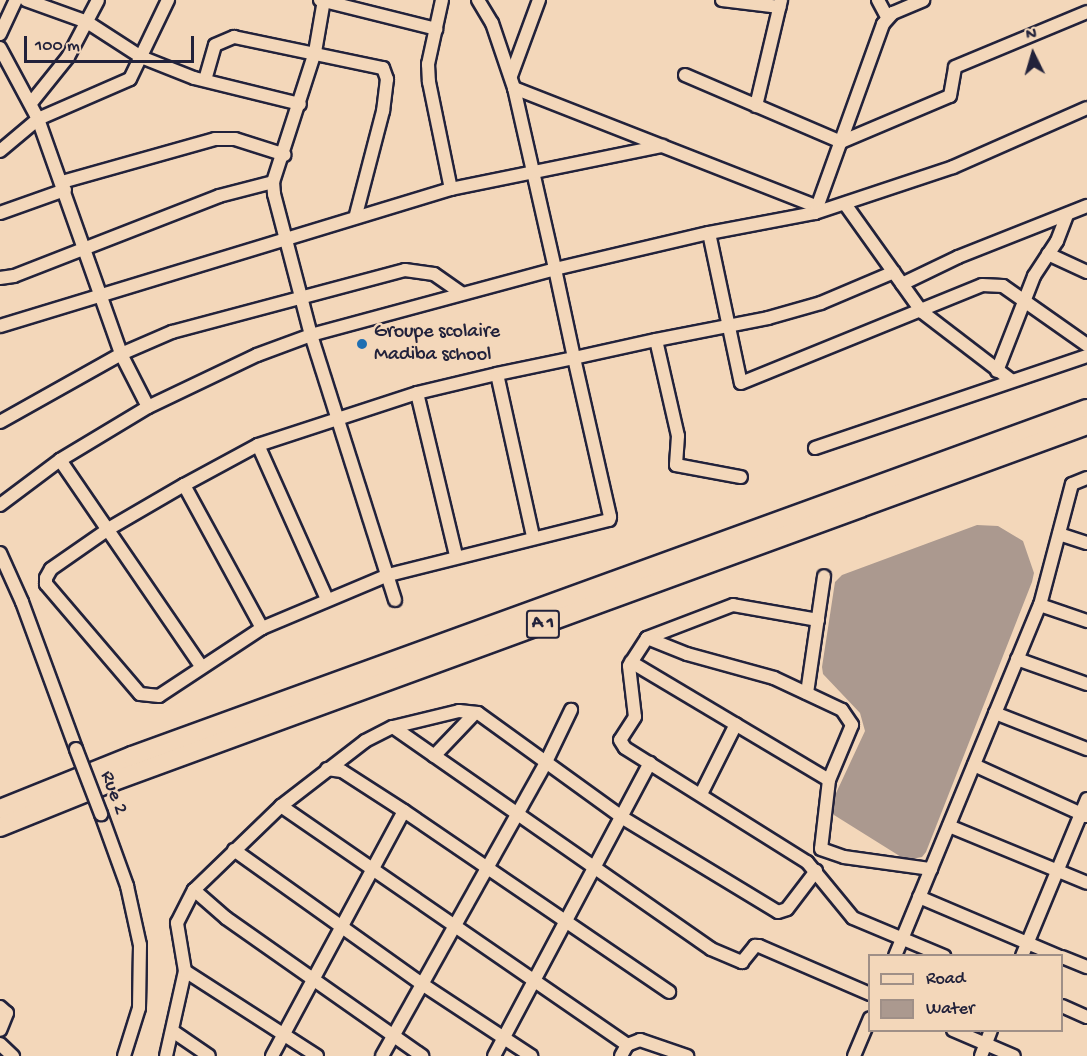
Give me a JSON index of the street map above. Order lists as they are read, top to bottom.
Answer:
{
  "streets": {
    "highway": ["A 1"],
    "street": ["Rue 2"]
  },
  "places": ["Groupe scolaire Madiba school"],
  "legend": ["Road", "Water"],
  "scale_bar": "100 m",
  "north": "top"
}
